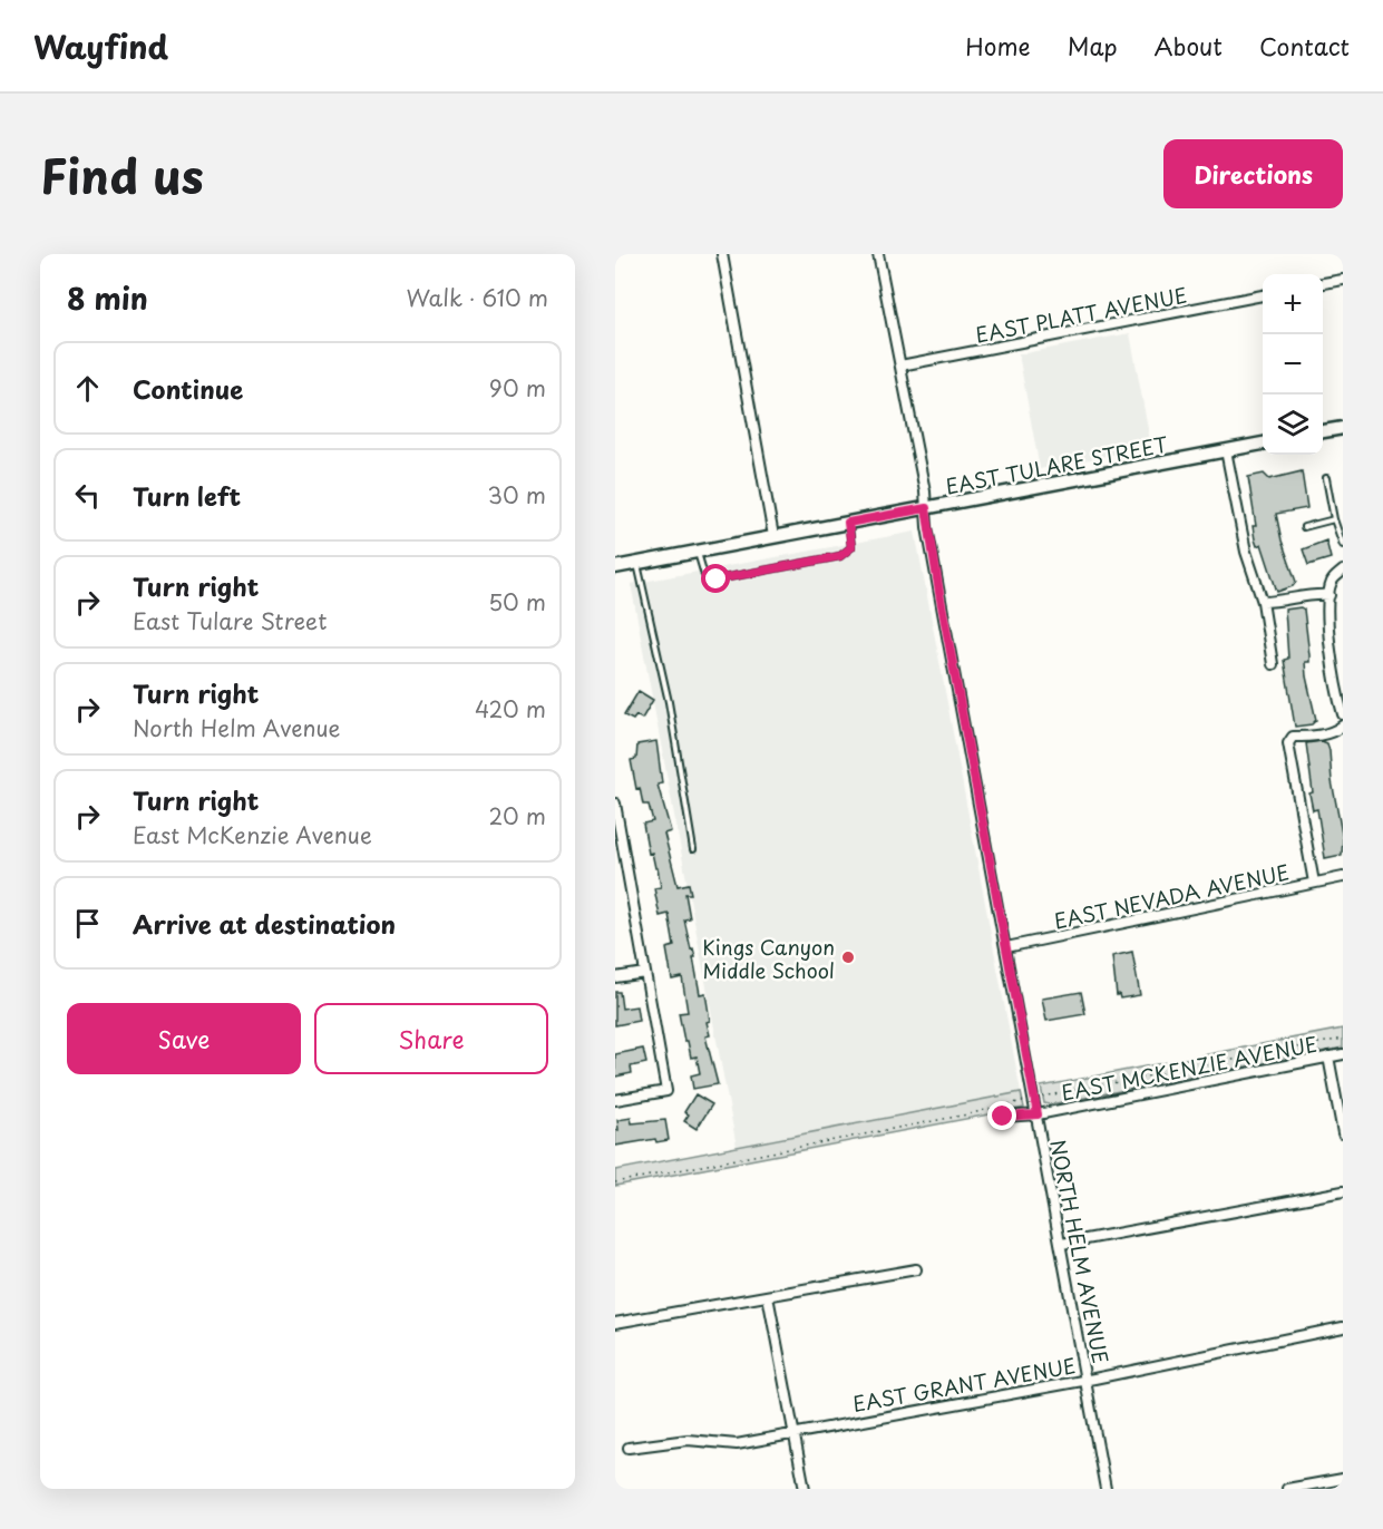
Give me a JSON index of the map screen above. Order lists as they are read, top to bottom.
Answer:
{
  "streets": {
    "main road": ["EAST TULARE STREET"],
    "street": [
      "EAST PLATT AVENUE",
      "EAST NEVADA AVENUE",
      "EAST MCKENZIE AVENUE",
      "NORTH HELM AVENUE",
      "EAST GRANT AVENUE"
    ]
  },
  "crossings": [
    ["EAST PLATT AVENUE", "NORTH HELM AVENUE"],
    ["EAST TULARE STREET", "NORTH HELM AVENUE"],
    ["EAST NEVADA AVENUE", "NORTH HELM AVENUE"],
    ["EAST MCKENZIE AVENUE", "NORTH HELM AVENUE"],
    ["NORTH HELM AVENUE", "EAST GRANT AVENUE"]
  ],
  "places": ["Kings Canyon Middle School"],
  "page": {
    "header": "Wayfind",
    "nav": [
      "Home",
      "Map",
      "About",
      "Contact"
    ],
    "title": "Find us",
    "buttons": [
      "Directions",
      ["Save", "Share"]
    ],
    "heading": ["8 min", "Walk · 610 m"],
    "map_buttons": ["+", "−"],
    "list": [
      ["Continue", "90 m"],
      ["Turn left", "30 m"],
      ["Turn right", "East Tulare Street", "50 m"],
      ["Turn right", "North Helm Avenue", "420 m"],
      ["Turn right", "East McKenzie Avenue", "20 m"],
      "Arrive at destination"
    ]
  }
}
